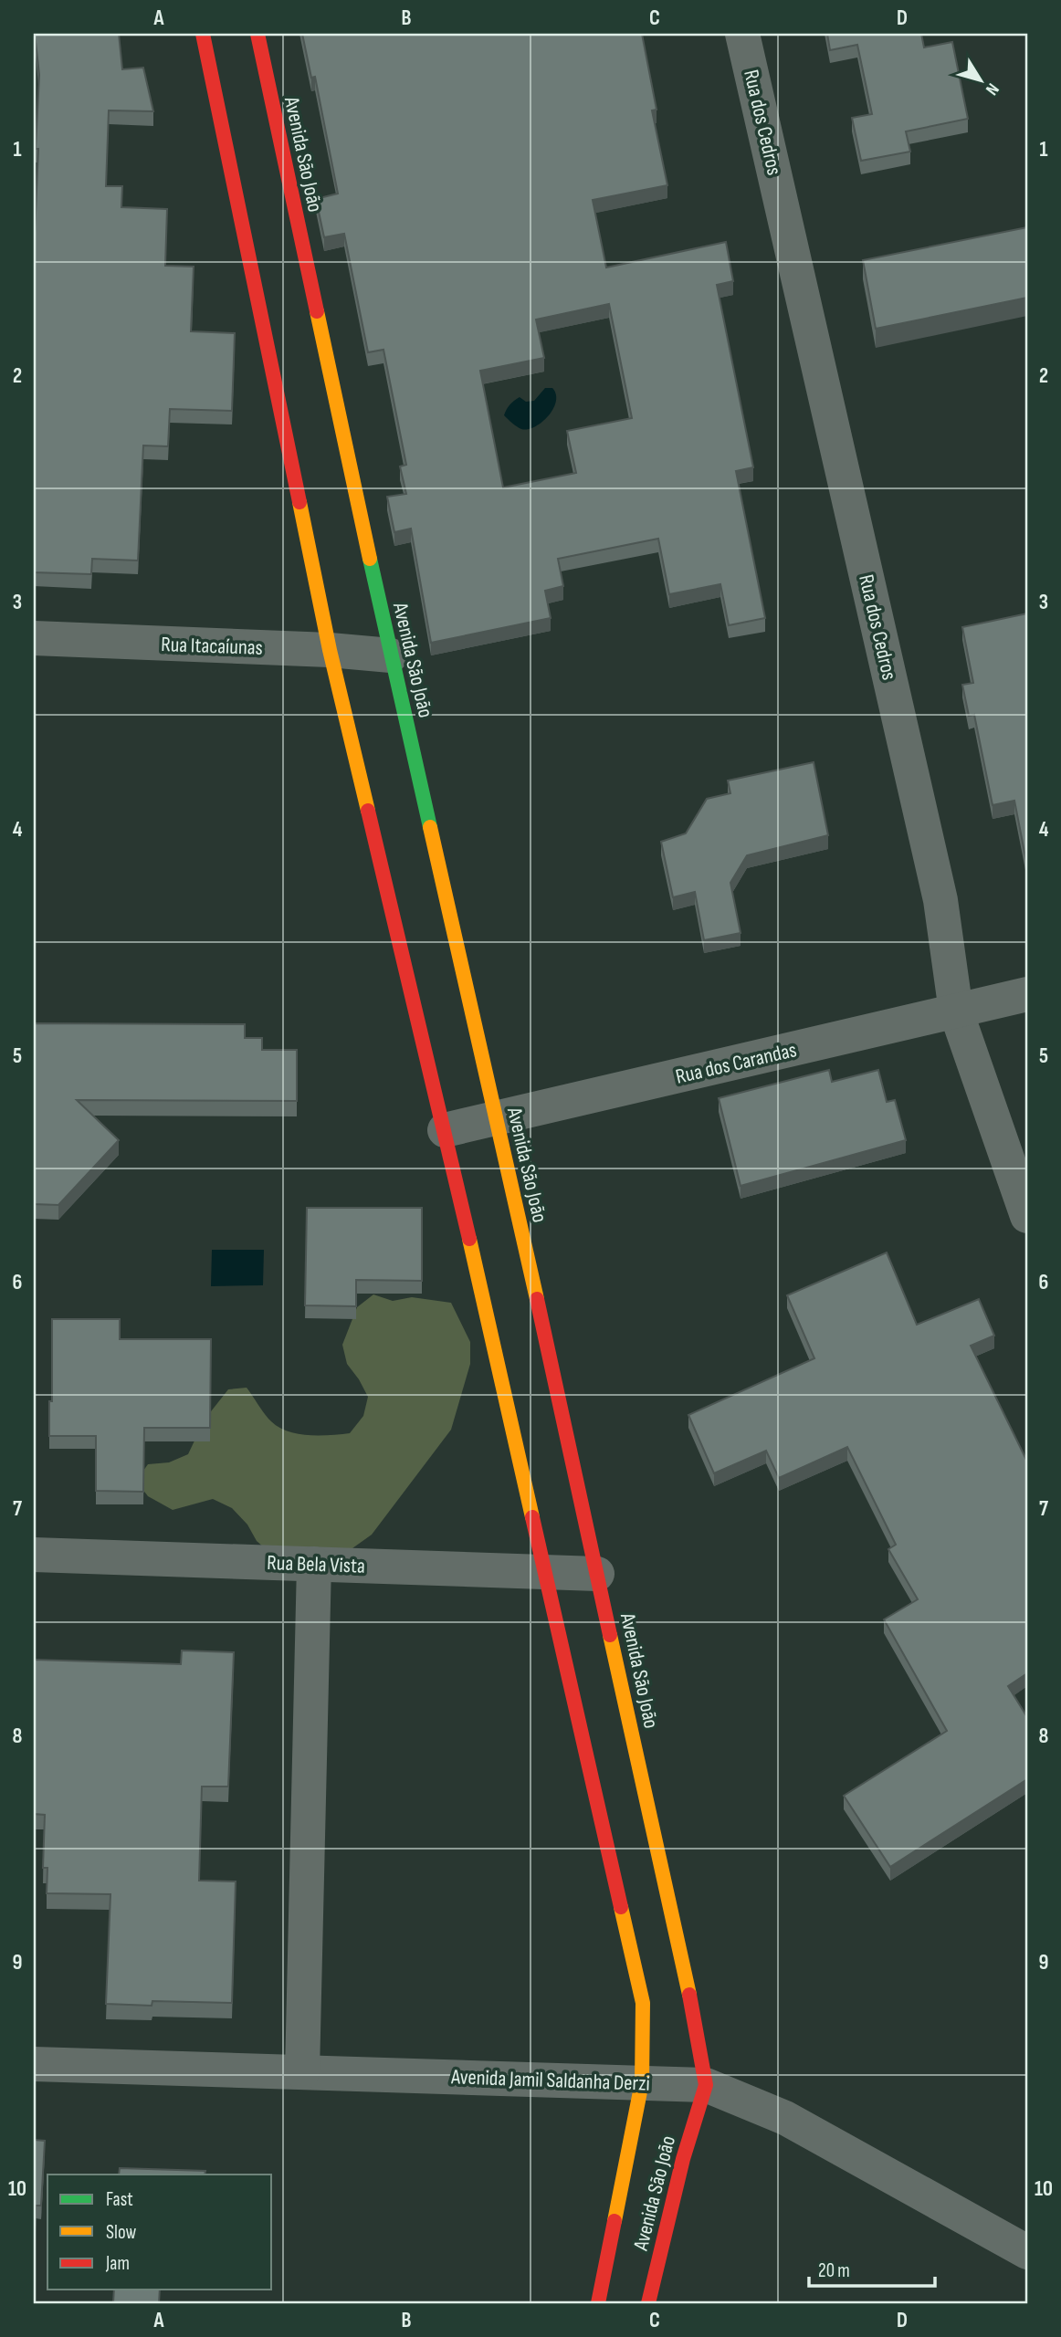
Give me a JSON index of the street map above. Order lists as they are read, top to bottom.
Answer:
{
  "streets": {
    "street": [
      "Rua dos Cedros",
      "Avenida São João",
      "Rua Itacaíunas",
      "Rua dos Carandas",
      "Rua Bela Vista",
      "Avenida Jamil Saldanha Derzi"
    ]
  },
  "crossings": [
    ["Rua dos Cedros", "Rua dos Carandas"],
    ["Avenida São João", "Rua Itacaíunas"],
    ["Avenida São João", "Rua dos Carandas"],
    ["Avenida São João", "Rua Bela Vista"],
    ["Avenida São João", "Avenida Jamil Saldanha Derzi"]
  ],
  "legend": ["Fast", "Slow", "Jam"],
  "scale_bar": "20 m",
  "north": "bottom right",
  "grid": {
    "columns": [
      "A",
      "B",
      "C",
      "D"
    ],
    "rows": [
      "1",
      "2",
      "3",
      "4",
      "5",
      "6",
      "7",
      "8",
      "9",
      "10"
    ]
  }
}
